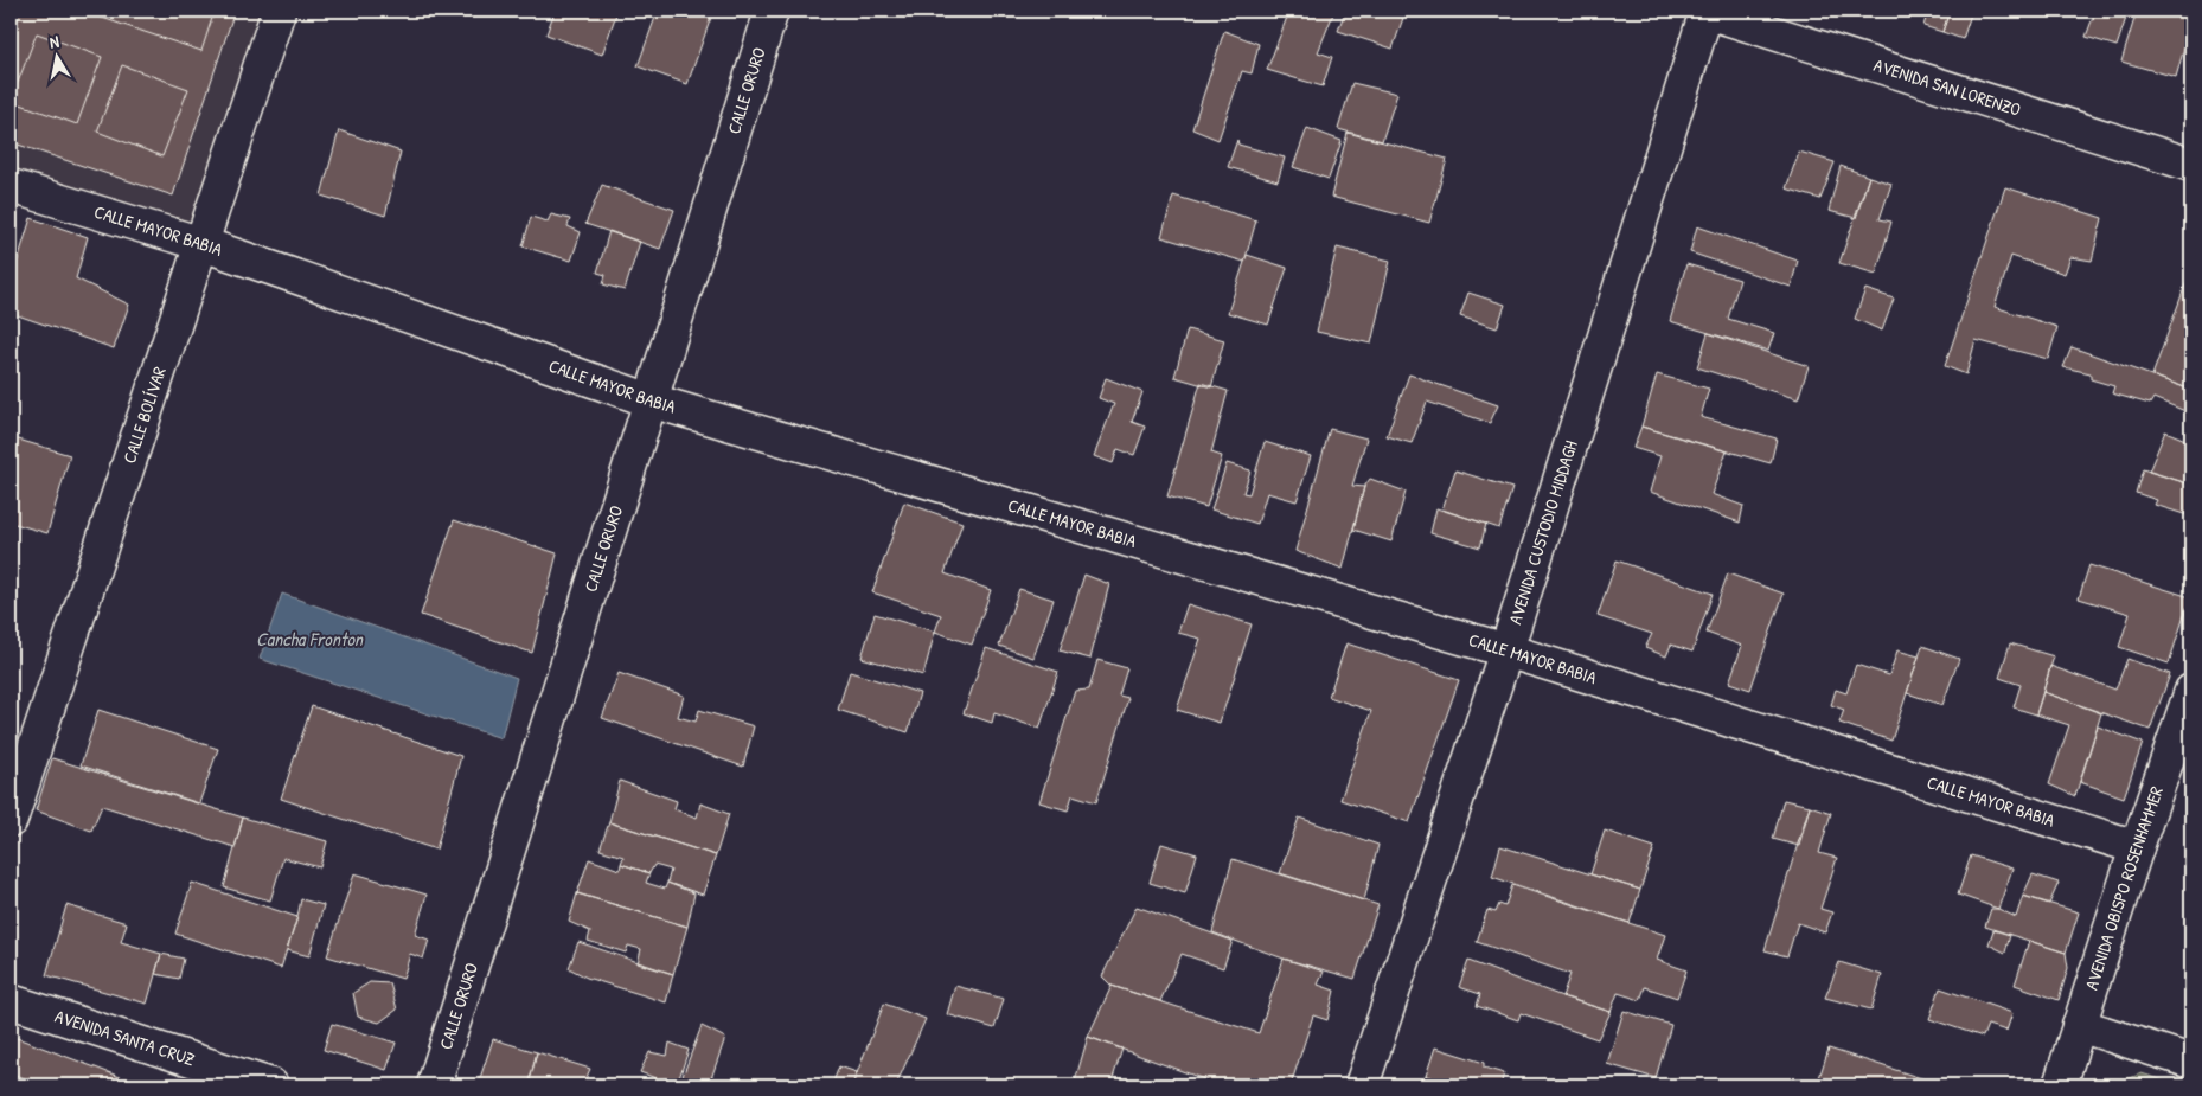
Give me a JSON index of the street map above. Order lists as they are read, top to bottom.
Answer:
{
  "streets": {
    "street": [
      "AVENIDA SAN LORENZO",
      "CALLE ORURO",
      "CALLE MAYOR BABIA",
      "CALLE BOLÍVAR",
      "AVENIDA CUSTODIO MIDDAGH",
      "AVENIDA OBISPO ROSENHAMMER",
      "AVENIDA SANTA CRUZ"
    ]
  },
  "crossings": [
    ["AVENIDA SAN LORENZO", "AVENIDA CUSTODIO MIDDAGH"],
    ["CALLE ORURO", "CALLE MAYOR BABIA"],
    ["CALLE MAYOR BABIA", "CALLE BOLÍVAR"],
    ["CALLE MAYOR BABIA", "AVENIDA CUSTODIO MIDDAGH"],
    ["CALLE MAYOR BABIA", "AVENIDA OBISPO ROSENHAMMER"]
  ],
  "water": ["Cancha Fronton"],
  "north": "top"
}
